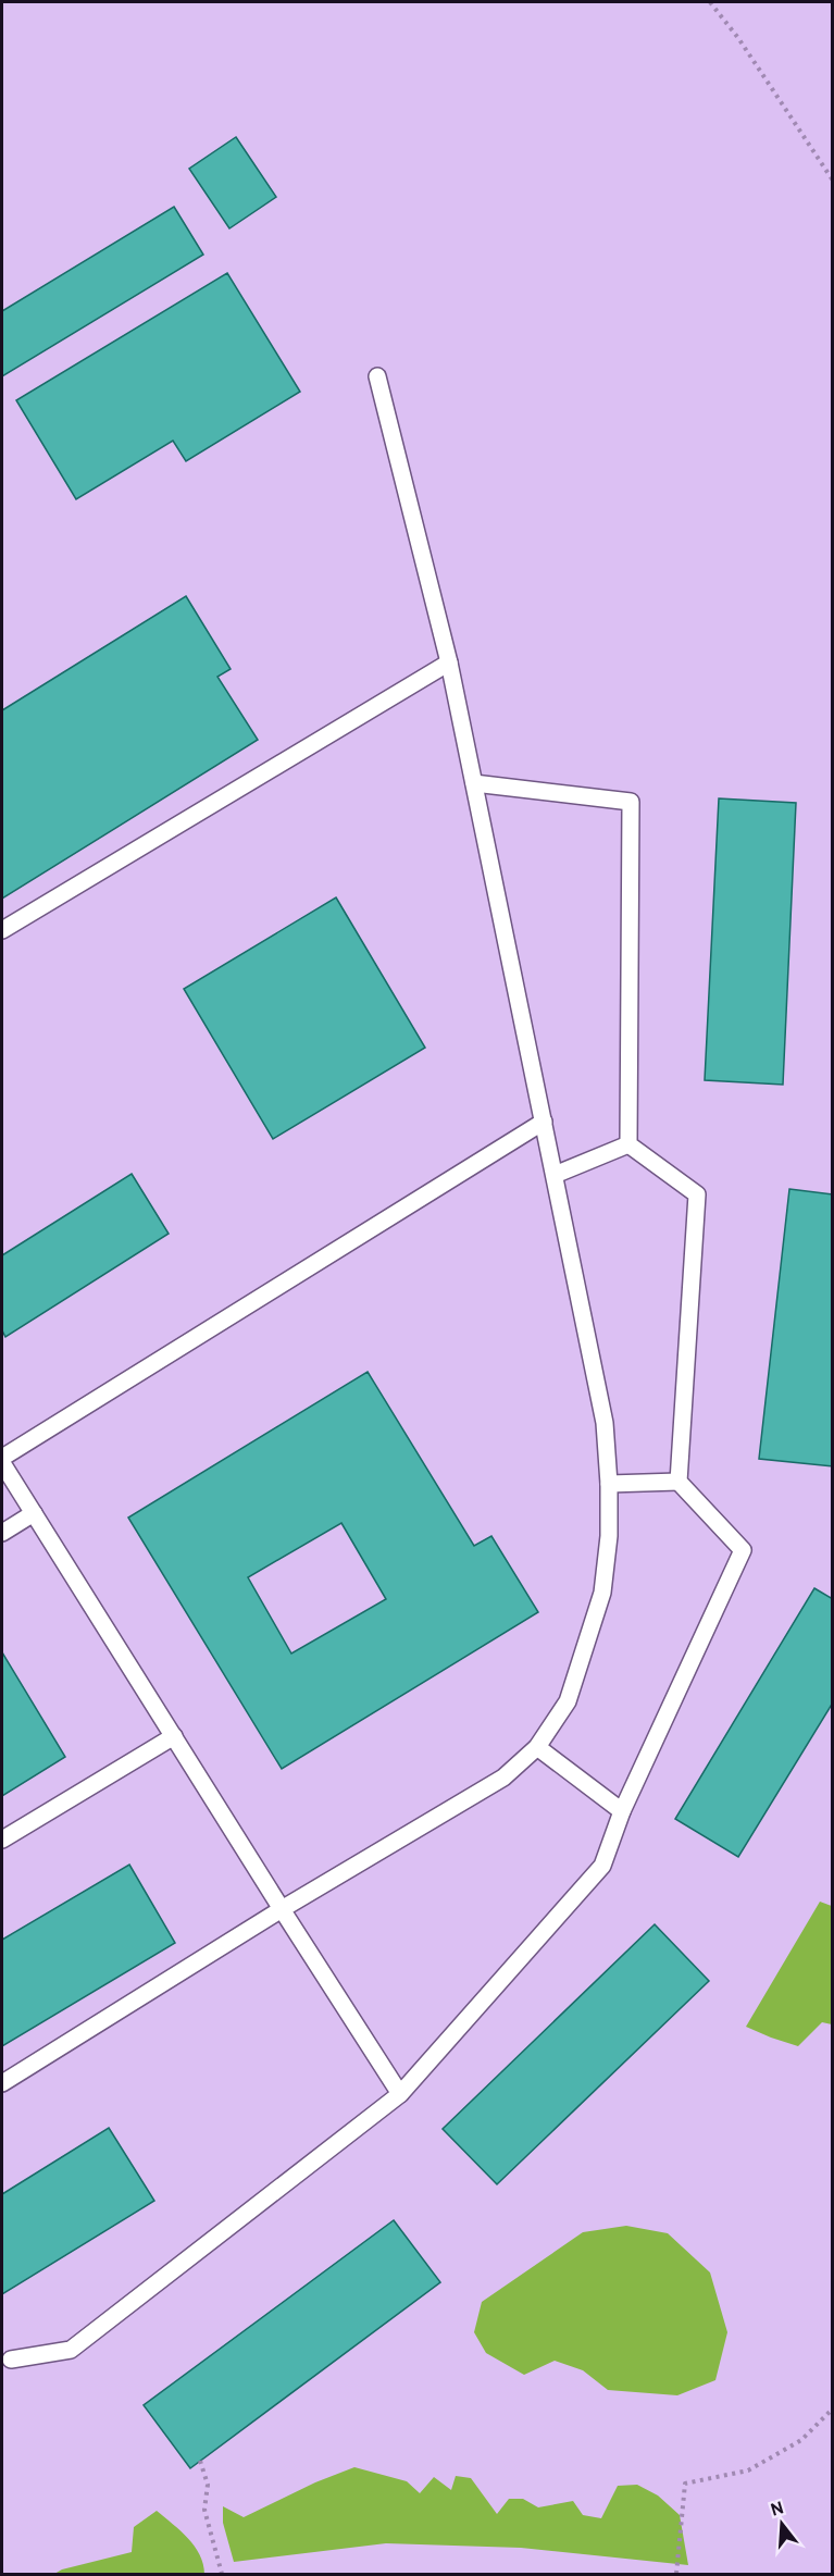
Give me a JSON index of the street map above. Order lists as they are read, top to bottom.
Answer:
{
  "north": "top"
}
